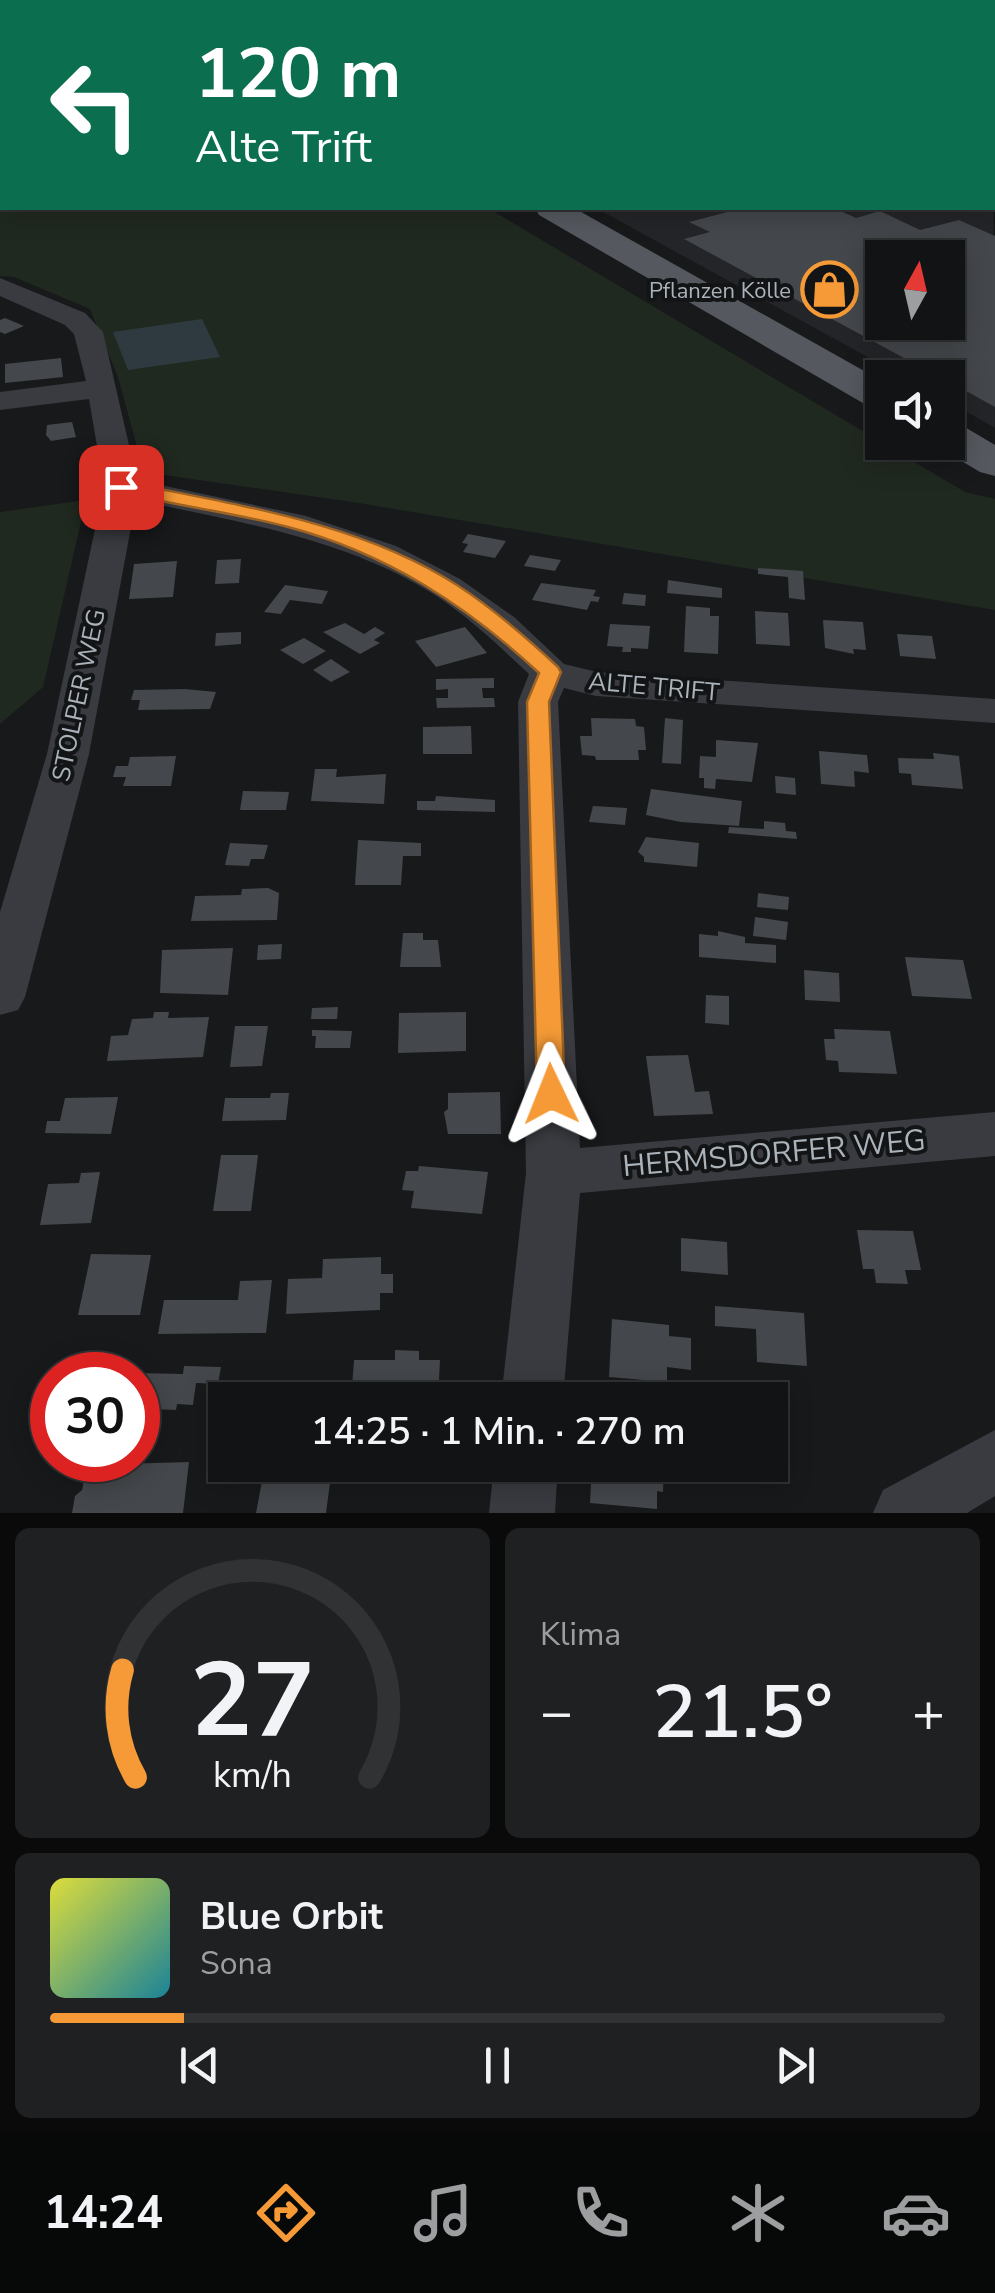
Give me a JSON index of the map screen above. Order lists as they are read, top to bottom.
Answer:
{
  "streets": {
    "street": ["ALTE TRIFT", "STOLPER WEG", "HERMSDORFER WEG"]
  },
  "crossings": [
    ["ALTE TRIFT", "STOLPER WEG"]
  ],
  "places": {
    "shop": ["Pflanzen Kölle"]
  },
  "north": "top",
  "page": {
    "turn": ["120 m", "Alte Trift"],
    "limit": "30",
    "trip": "14:25 · 1 Min. · 270 m",
    "tile": "Klima",
    "heat": ["−", "21.5°", "+"],
    "song": ["Blue Orbit", "Sona"],
    "tabs": "14:24",
    "gauge": ["27", "km/h"]
  }
}
